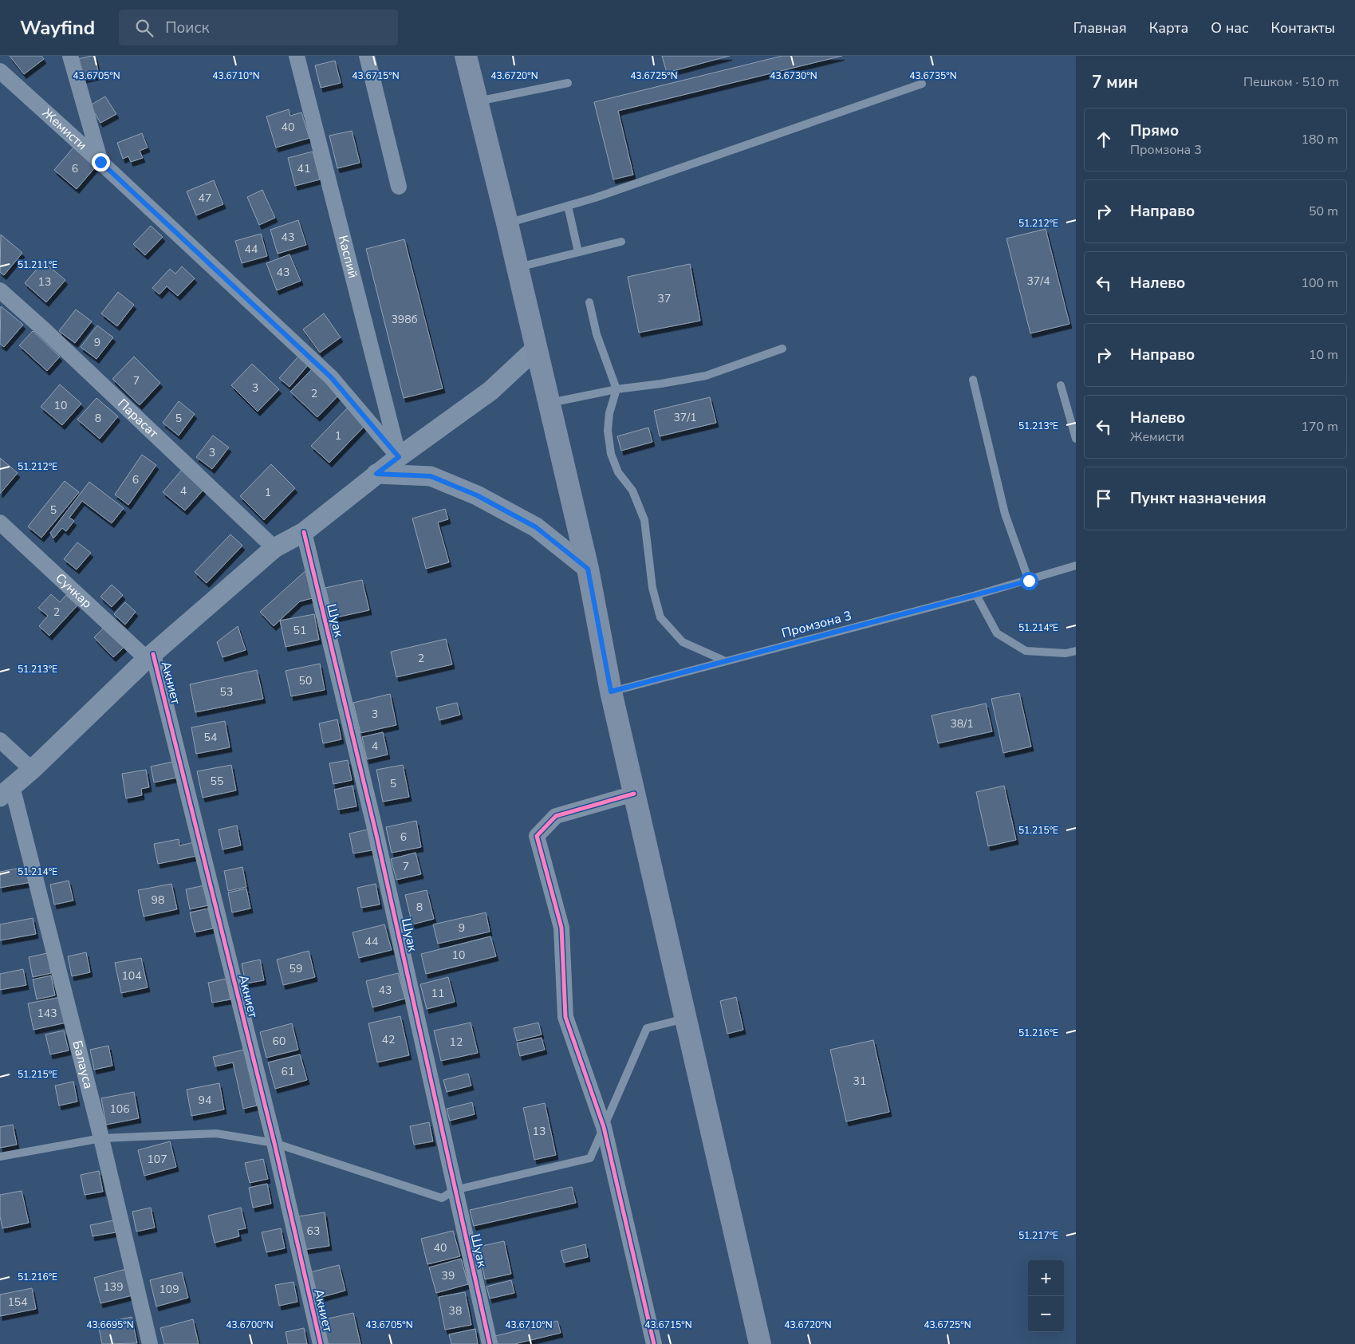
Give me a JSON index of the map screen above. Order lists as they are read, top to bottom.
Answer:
{
  "streets": {
    "street": [
      "Жемисти",
      "Каспий",
      "Парасат",
      "Сункар",
      "Шуак",
      "Акниет",
      "Балауса"
    ],
    "lane": ["Промзона 3"]
  },
  "crossings": [
    ["Жемисти", "Каспий"],
    ["Сункар", "Акниет"]
  ],
  "house_numbers": [
    "40",
    "6",
    "41",
    "47",
    "43",
    "44",
    "43",
    "37/4",
    "13",
    "37",
    "398б",
    "9",
    "7",
    "3",
    "2",
    "10",
    "37/1",
    "8",
    "5",
    "1",
    "3",
    "6",
    "4",
    "1",
    "5",
    "2",
    "51",
    "2",
    "50",
    "53",
    "3",
    "38/1",
    "54",
    "4",
    "55",
    "5",
    "6",
    "7",
    "98",
    "8",
    "9",
    "44",
    "10",
    "59",
    "104",
    "43",
    "11",
    "143",
    "42",
    "60",
    "12",
    "61",
    "31",
    "94",
    "106",
    "13",
    "107",
    "63",
    "40",
    "39",
    "139",
    "109",
    "154",
    "38"
  ],
  "page": {
    "header": "Wayfind",
    "search": "Поиск",
    "nav": [
      "Главная",
      "Карта",
      "О нас",
      "Контакты"
    ],
    "heading": ["7 мин", "Пешком · 510 m"],
    "list": [
      ["Прямо", "Промзона 3", "180 m"],
      ["Направо", "50 m"],
      ["Налево", "100 m"],
      ["Направо", "10 m"],
      ["Налево", "Жемисти", "170 m"],
      "Пункт назначения"
    ],
    "map_buttons": ["+", "−"]
  },
  "coordinates": [
    "43.6705°N",
    "43.6710°N",
    "43.6715°N",
    "43.6720°N",
    "43.6725°N",
    "43.6730°N",
    "43.6735°N",
    "51.212°E",
    "51.211°E",
    "51.213°E",
    "51.214°E",
    "51.215°E",
    "51.216°E",
    "51.217°E",
    "43.6695°N",
    "43.6700°N"
  ]
}
